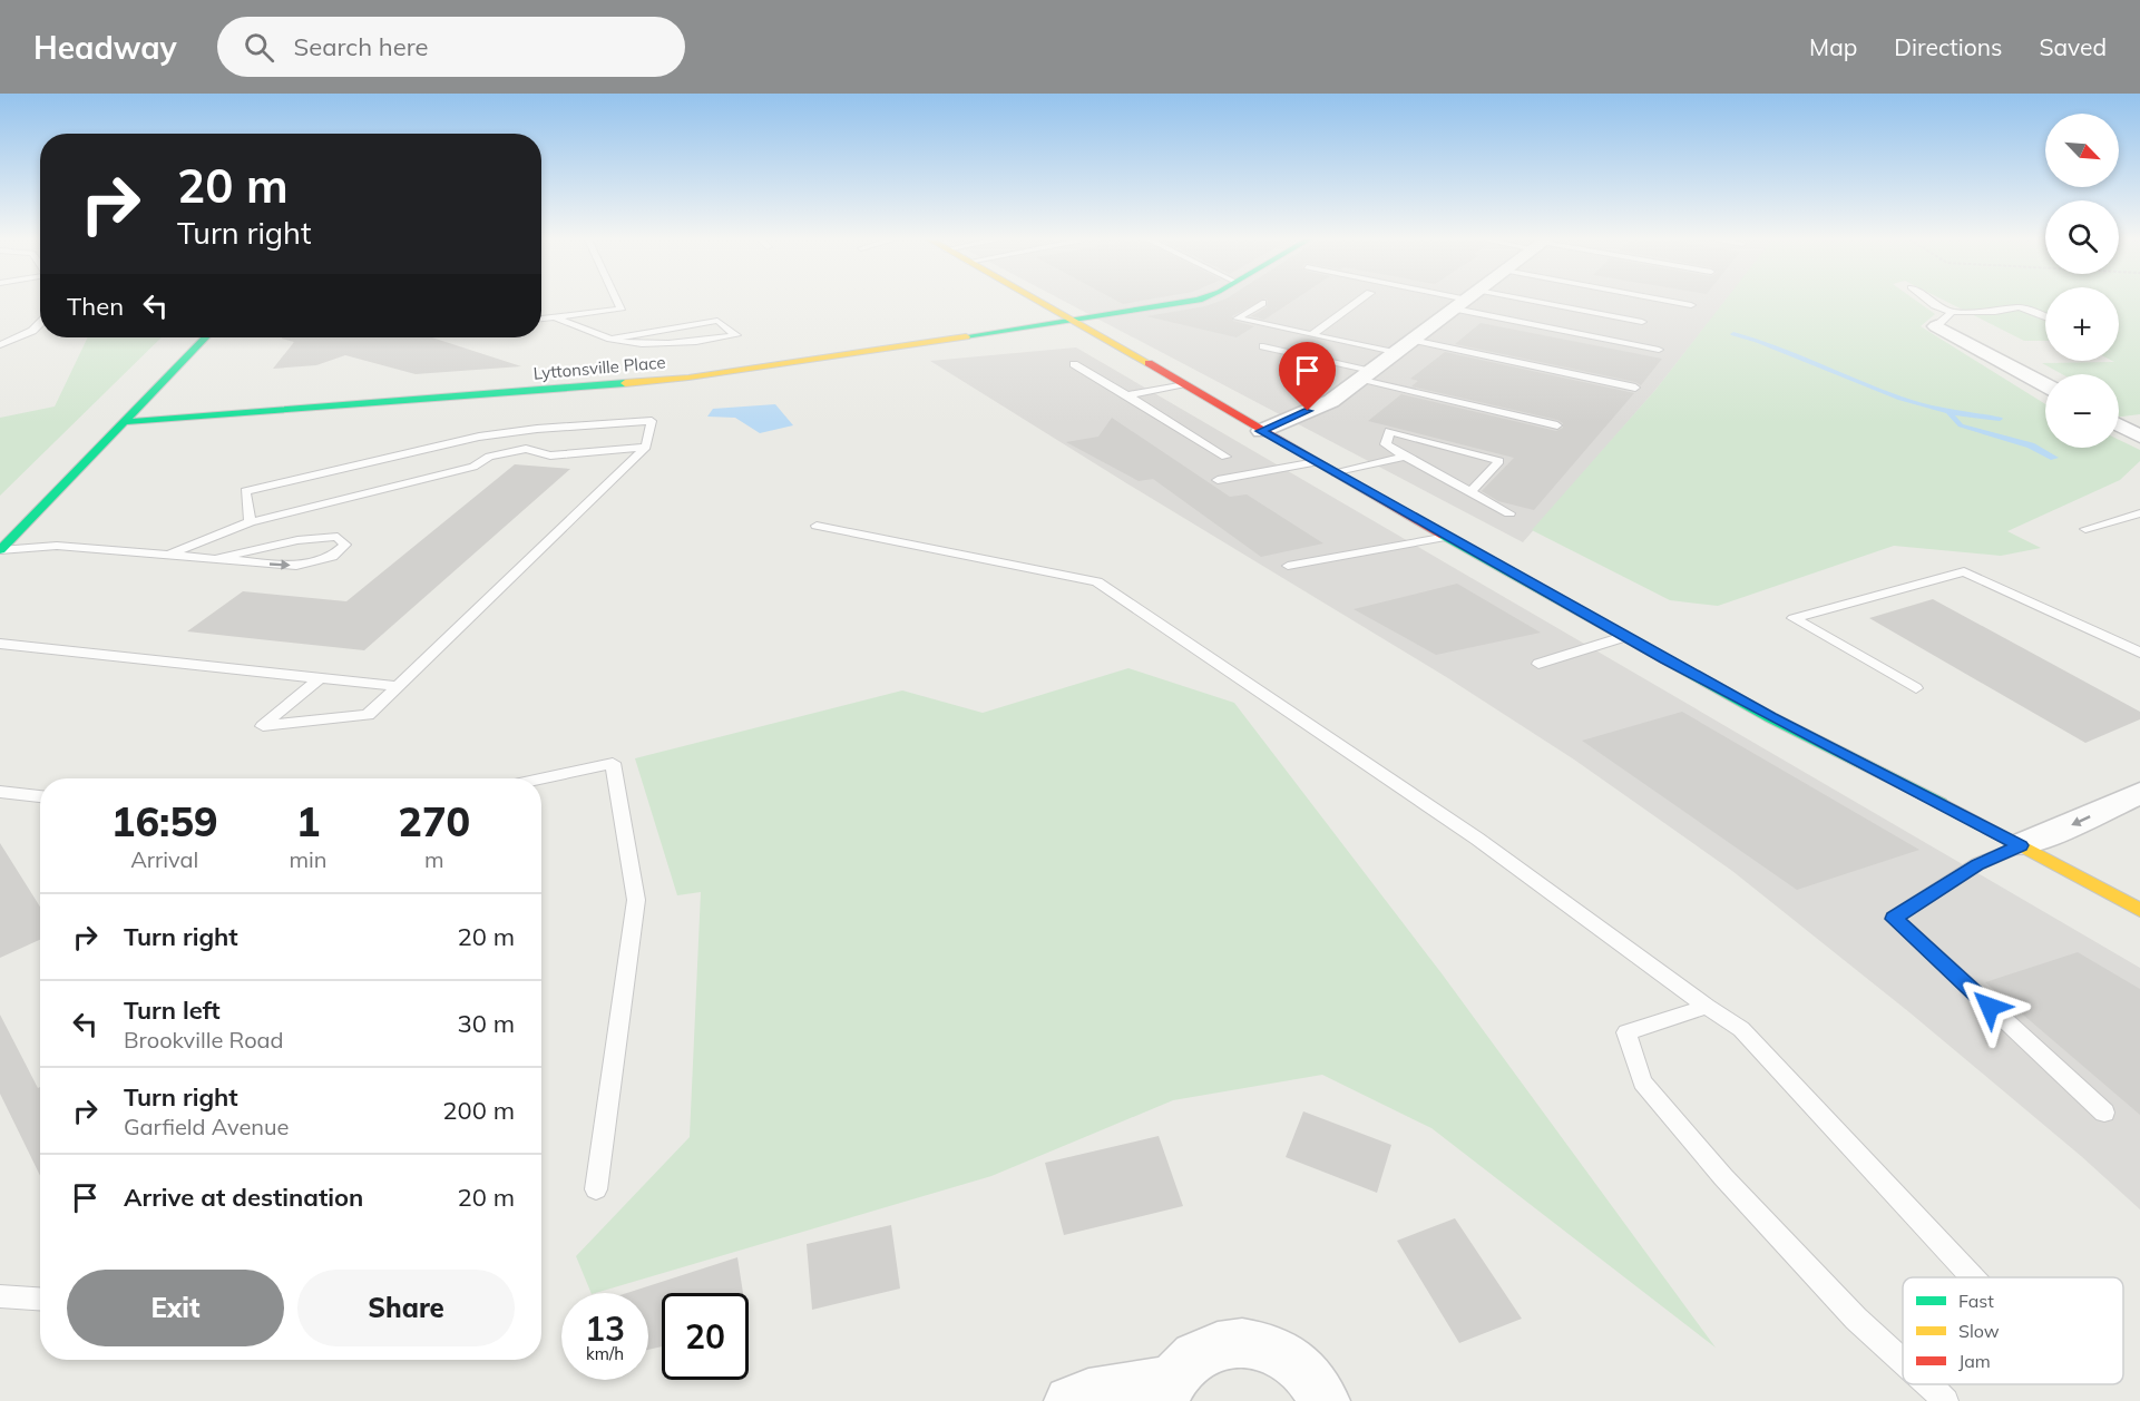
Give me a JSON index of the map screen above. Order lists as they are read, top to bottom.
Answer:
{
  "streets": {
    "street": ["Lyttonsville Place"]
  },
  "legend": ["Fast", "Slow", "Jam"],
  "north": "bottom right",
  "page": {
    "header": "Headway",
    "search": "Search here",
    "nav": ["Map", "Directions", "Saved"],
    "map_buttons": ["+", "−"],
    "turn": ["20 m", "Turn right"],
    "then": "Then",
    "eta": [
      "16:59",
      "Arrival",
      "1",
      "min",
      "270",
      "m"
    ],
    "list": [
      {
        "name": "Turn right",
        "value": "20 m"
      },
      {
        "name": "Turn left",
        "note": "Brookville Road",
        "value": "30 m"
      },
      {
        "name": "Turn right",
        "note": "Garfield Avenue",
        "value": "200 m"
      },
      {
        "name": "Arrive at destination",
        "value": "20 m"
      }
    ],
    "buttons": ["Exit", "Share"],
    "speed": "13 km/h",
    "limit": "20"
  }
}
